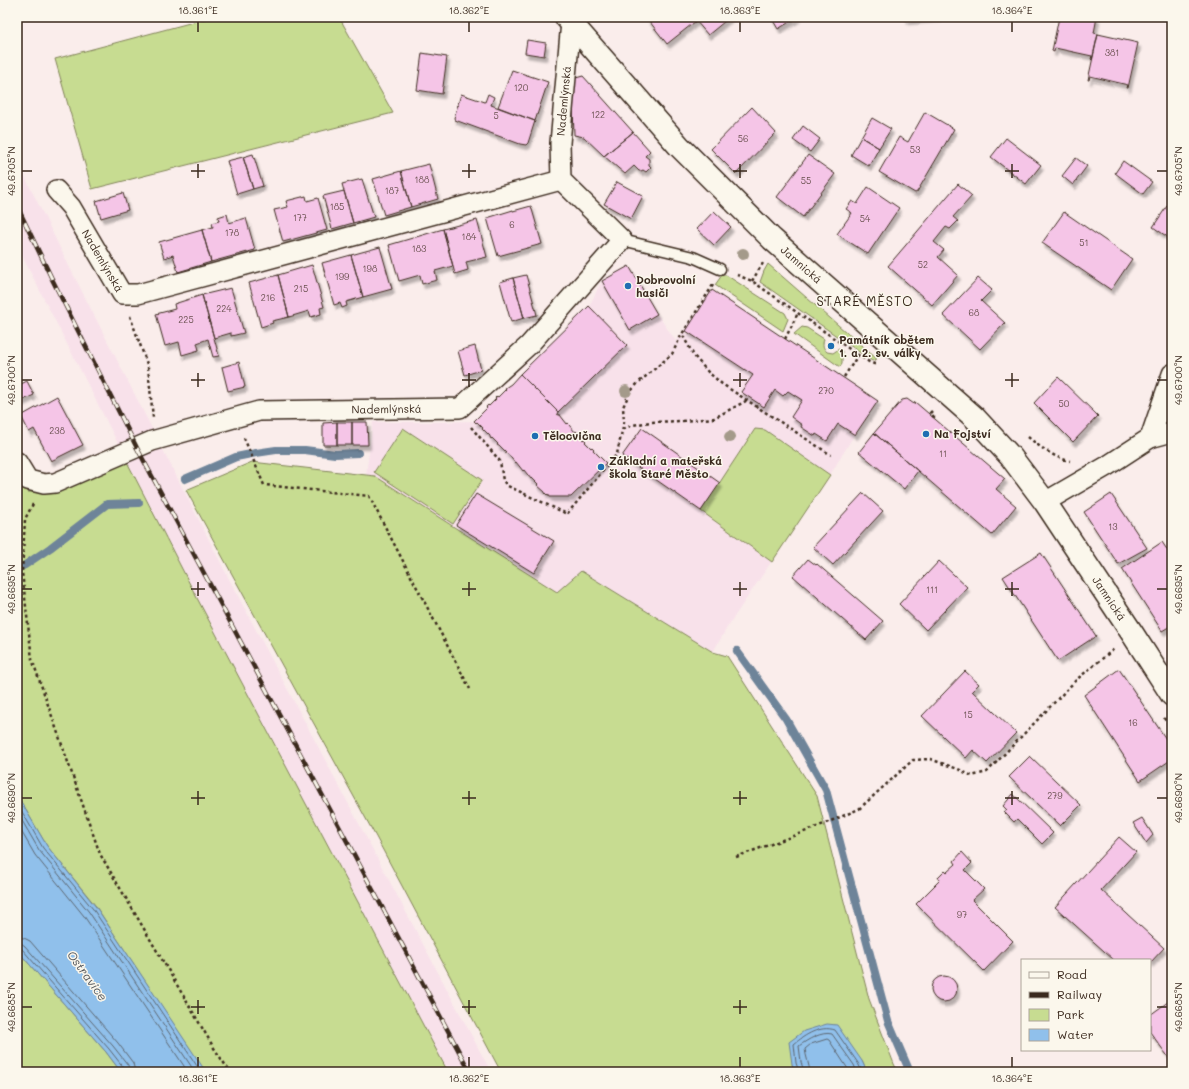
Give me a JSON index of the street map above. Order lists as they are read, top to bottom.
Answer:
{
  "streets": {
    "main road": ["Jamnická"],
    "street": ["Nademlýnská"]
  },
  "crossings": [
    ["Nademlýnská", "Jamnická"]
  ],
  "districts": ["STARÉ MĚSTO"],
  "water": ["Ostravice"],
  "places": [
    "Dobrovolní hasiči",
    "Památník obětem 1. a 2. sv. války",
    "Na Fojství",
    "Tělocvična",
    "Základní a mateřská škola Staré Město"
  ],
  "house_numbers": [
    "381",
    "120",
    "122",
    "5",
    "56",
    "53",
    "188",
    "55",
    "187",
    "185",
    "177",
    "54",
    "6",
    "178",
    "184",
    "51",
    "183",
    "52",
    "198",
    "199",
    "215",
    "216",
    "224",
    "68",
    "225",
    "270",
    "50",
    "238",
    "11",
    "13",
    "111",
    "15",
    "16",
    "279",
    "97"
  ],
  "legend": [
    "Road",
    "Railway",
    "Park",
    "Water"
  ],
  "coordinates": [
    "18.361°E",
    "18.362°E",
    "18.363°E",
    "18.364°E",
    "49.6705°N",
    "49.6700°N",
    "49.6695°N",
    "49.6690°N",
    "49.6685°N"
  ]
}
